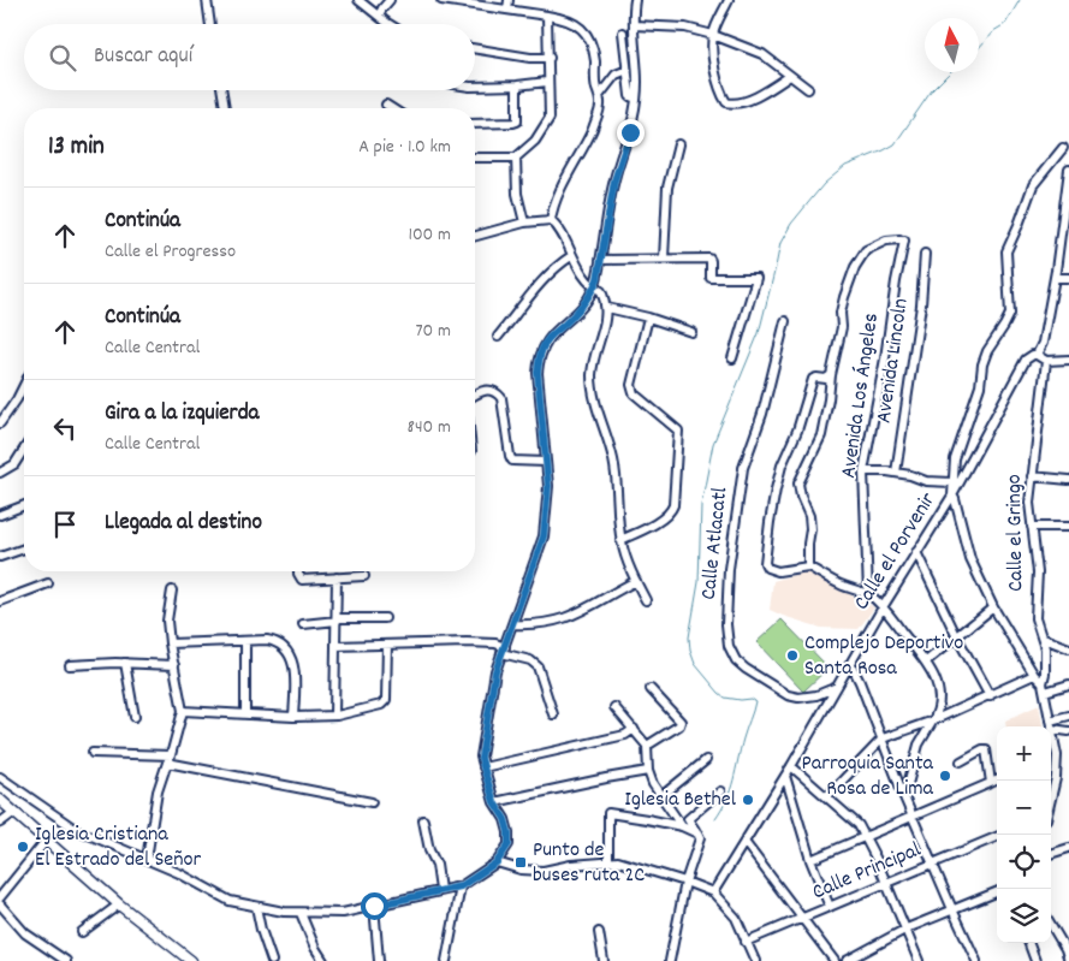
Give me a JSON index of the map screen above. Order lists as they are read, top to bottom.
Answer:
{
  "streets": {
    "street": [
      "Avenida Lincoln",
      "Avenida Los Ángeles",
      "Calle el Gringo",
      "Calle Atlacatl",
      "Calle el Porvenir",
      "Calle Principal"
    ]
  },
  "crossings": [
    ["Calle Atlacatl", "Calle el Porvenir"]
  ],
  "places": {
    "other": [
      "Complejo Deportivo Santa Rosa",
      "Parroquia Santa Rosa de Lima",
      "Iglesia Bethel",
      "Iglesia Cristiana El Estrado del Señor"
    ],
    "transit": ["Punto de buses ruta 2C"]
  },
  "north": "top",
  "page": {
    "search": "Buscar aquí",
    "heading": ["13 min", "A pie · 1.0 km"],
    "list": [
      ["Continúa", "Calle el Progresso", "100 m"],
      ["Continúa", "Calle Central", "70 m"],
      ["Gira a la izquierda", "Calle Central", "840 m"],
      "Llegada al destino"
    ],
    "map_buttons": ["+", "−"]
  }
}
